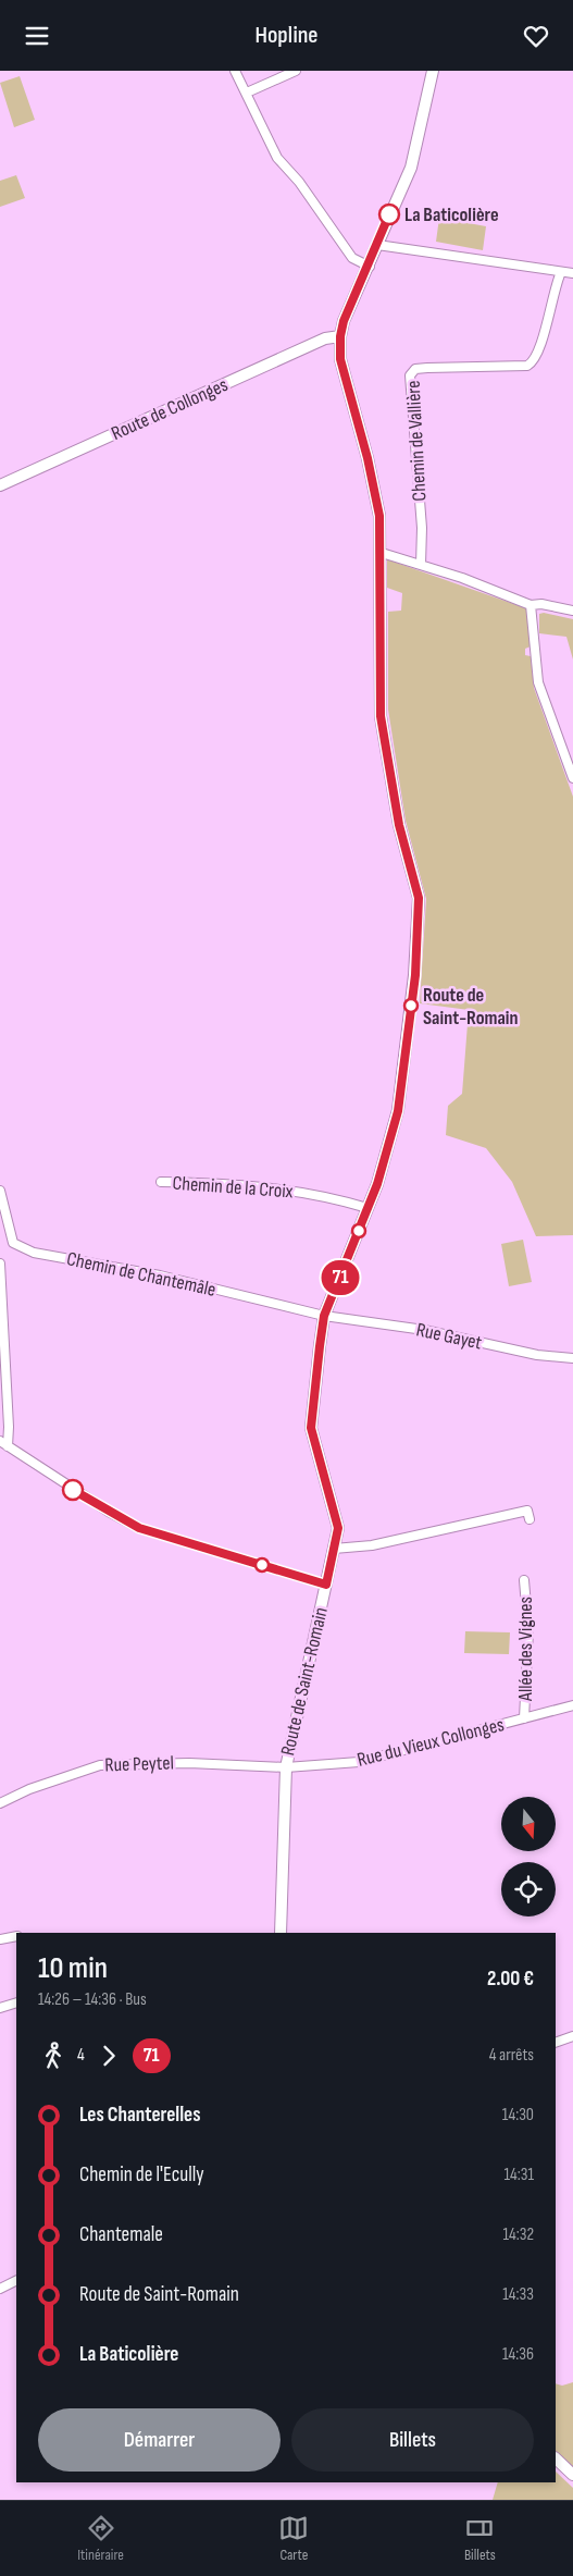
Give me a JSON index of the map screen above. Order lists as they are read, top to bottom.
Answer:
{
  "streets": {
    "main road": ["Route de Collonges", "Route de Saint-Romain"],
    "street": [
      "Chemin de Vallière",
      "Chemin de la Croix",
      "Chemin de Chantemâle",
      "Rue Gayet",
      "Allée des Vignes",
      "Rue du Vieux Collonges",
      "Rue Peytel"
    ]
  },
  "crossings": [
    ["Route de Collonges", "Route de Saint-Romain"],
    ["Chemin de la Croix", "Route de Saint-Romain"],
    ["Chemin de Chantemâle", "Rue Gayet"],
    ["Chemin de Chantemâle", "Route de Saint-Romain"],
    ["Rue Gayet", "Route de Saint-Romain"],
    ["Allée des Vignes", "Rue du Vieux Collonges"],
    ["Route de Saint-Romain", "Rue du Vieux Collonges"],
    ["Route de Saint-Romain", "Rue Peytel"],
    ["Rue du Vieux Collonges", "Rue Peytel"]
  ],
  "places": ["La Baticolière", "Route de Saint-Romain"],
  "lines": ["bus line 71"],
  "north": "bottom",
  "page": {
    "header": "Hopline",
    "on_map": "71",
    "heading": ["10 min", "14:26 – 14:36 · Bus", "2.00 €"],
    "legs": ["4", "71", "4 arrêts"],
    "list": [
      {
        "name": "Les Chanterelles",
        "value": "14:30"
      },
      {
        "name": "Chemin de l'Ecully",
        "value": "14:31"
      },
      {
        "name": "Chantemale",
        "value": "14:32"
      },
      {
        "name": "Route de Saint-Romain",
        "value": "14:33"
      },
      {
        "name": "La Baticolière",
        "value": "14:36"
      }
    ],
    "buttons": ["Démarrer", "Billets"],
    "tabs": ["Itinéraire", "Carte", "Billets"]
  }
}
